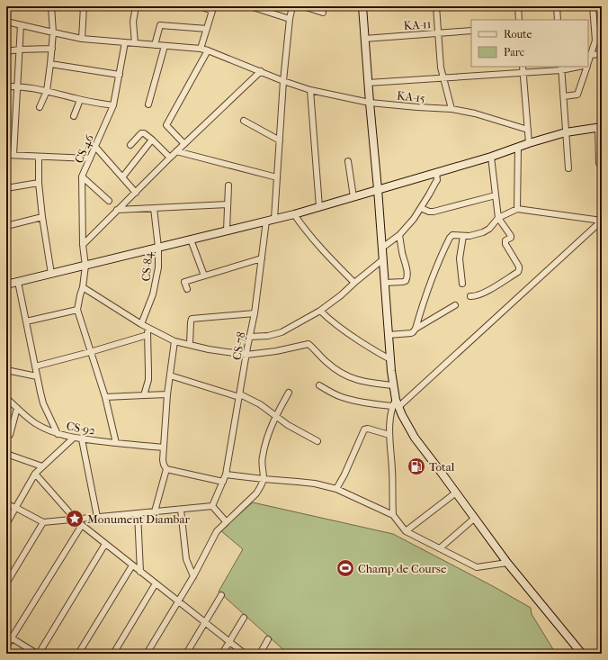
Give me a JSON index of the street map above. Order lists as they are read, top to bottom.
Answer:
{
  "streets": {
    "street": [
      "KA-11",
      "KA-15",
      "CS-46",
      "CS-84",
      "CS-78",
      "CS-92"
    ]
  },
  "crossings": [
    ["KA-15", "CS-46"]
  ],
  "places": {
    "fuel station": ["Total"],
    "place": ["Monument Diambar"],
    "sports": ["Champ de Course"]
  },
  "legend": ["Route", "Parc"]
}
